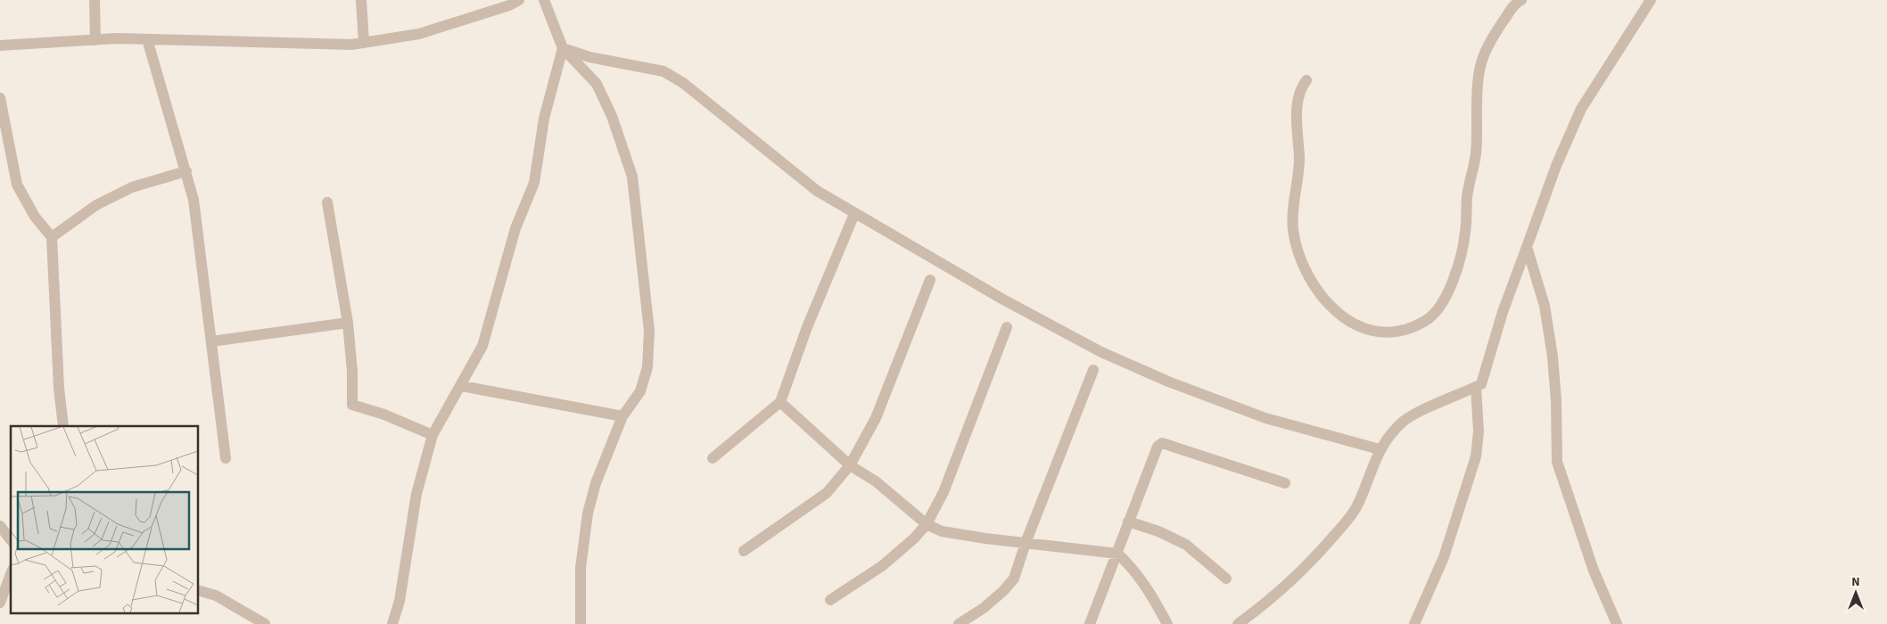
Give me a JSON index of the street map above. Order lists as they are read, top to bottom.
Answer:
{
  "north": "top"
}
